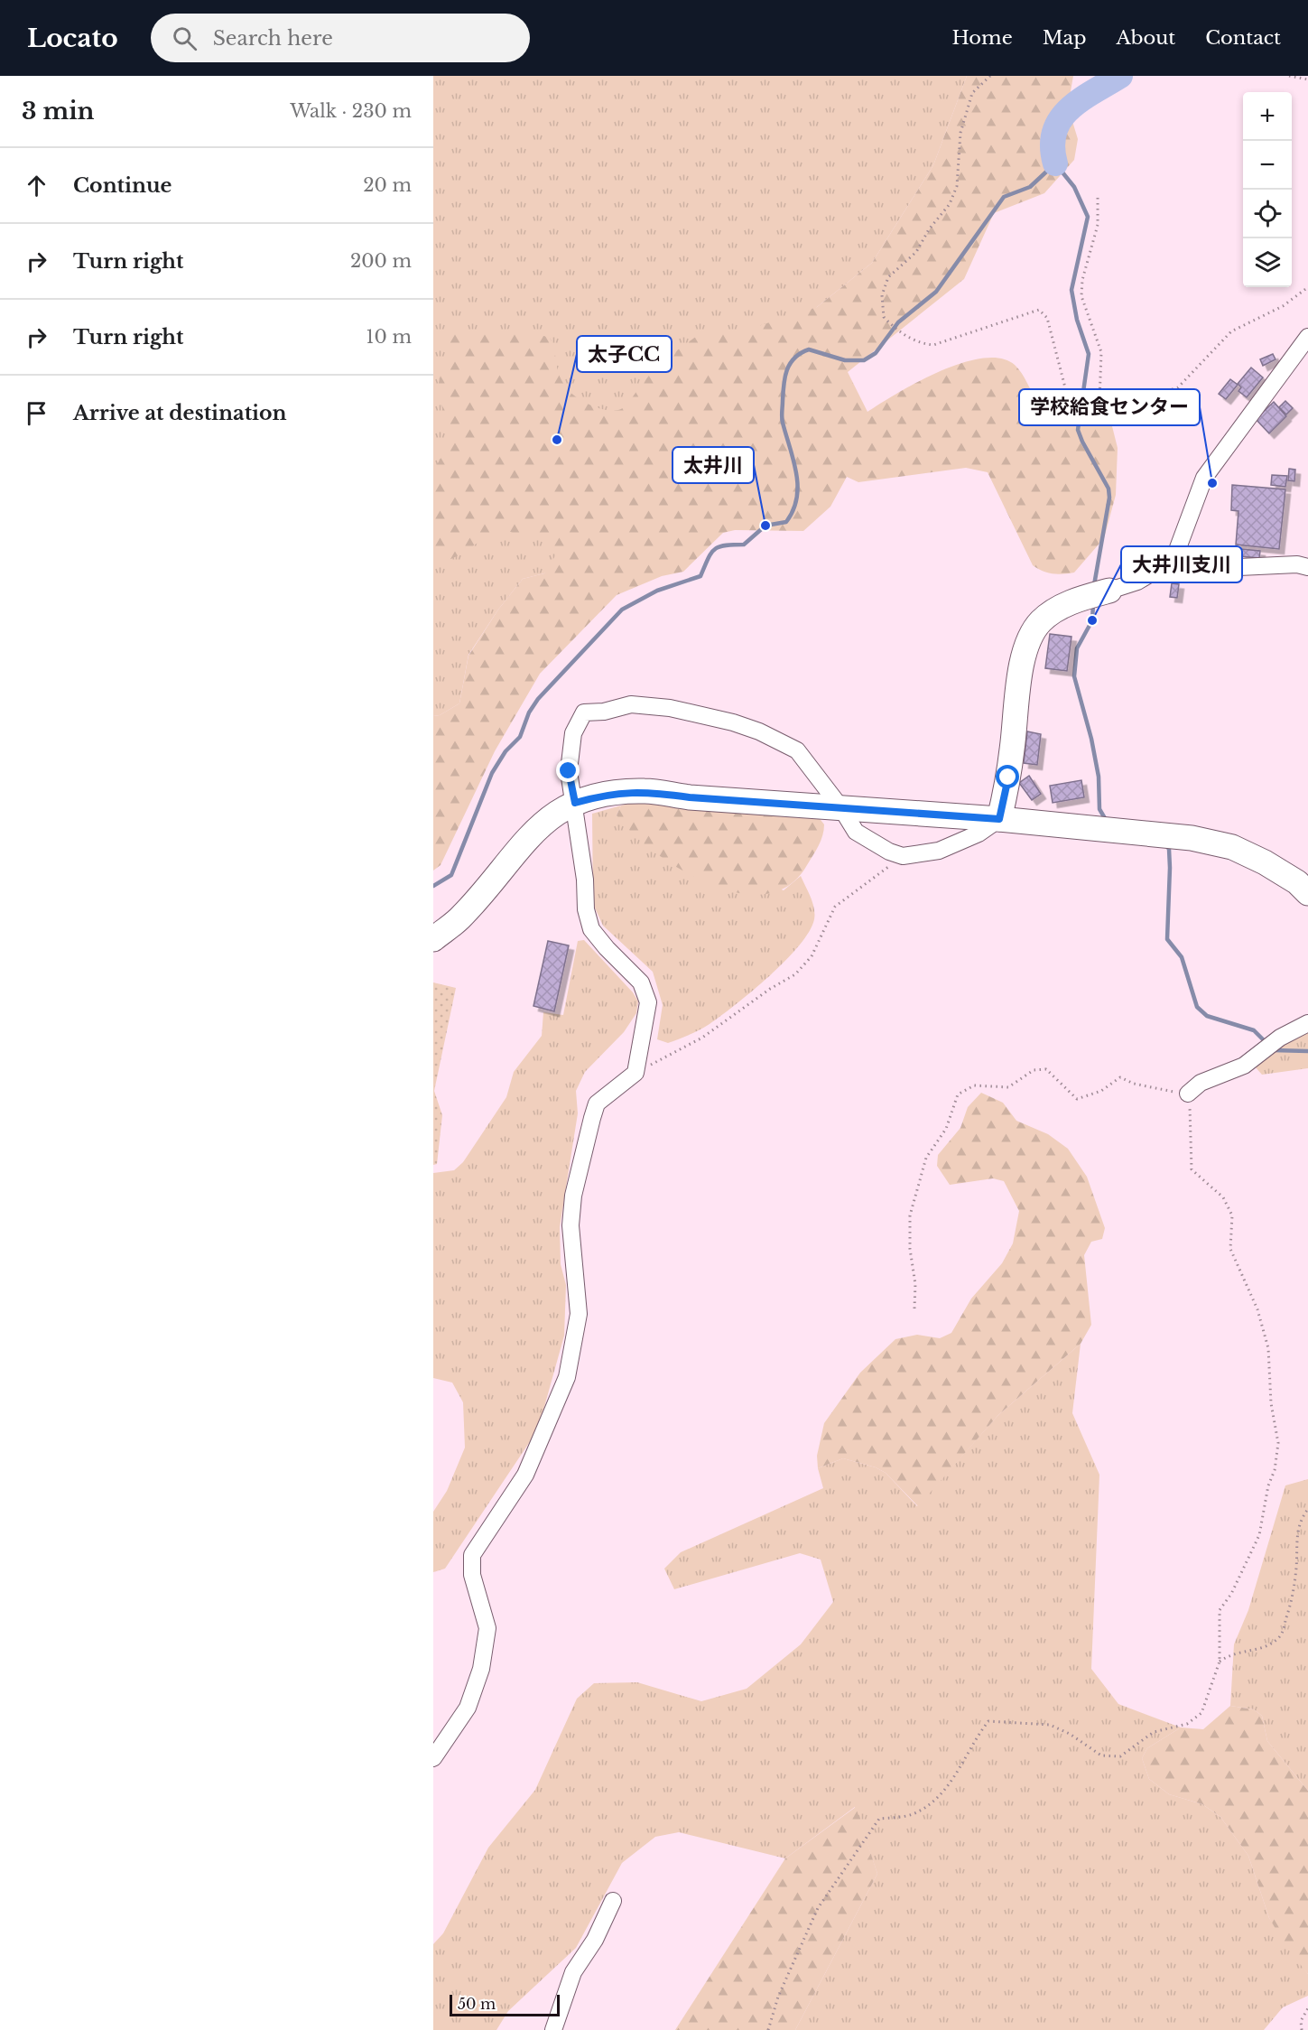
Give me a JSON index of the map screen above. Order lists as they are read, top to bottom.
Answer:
{
  "places": [
    "太子CC",
    "学校給食センター",
    "太井川",
    "大井川支川"
  ],
  "scale_bar": "50 m",
  "page": {
    "header": "Locato",
    "search": "Search here",
    "nav": [
      "Home",
      "Map",
      "About",
      "Contact"
    ],
    "heading": ["3 min", "Walk · 230 m"],
    "map_buttons": ["+", "−"],
    "list": [
      ["Continue", "20 m"],
      ["Turn right", "200 m"],
      ["Turn right", "10 m"],
      "Arrive at destination"
    ],
    "scale": "50 m"
  }
}
